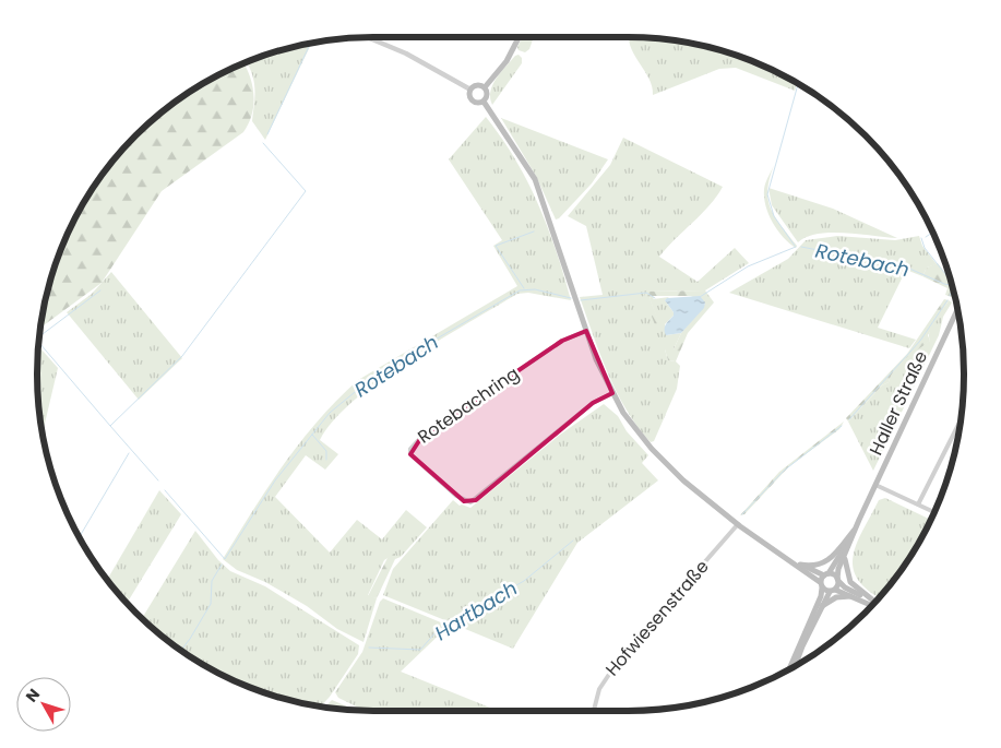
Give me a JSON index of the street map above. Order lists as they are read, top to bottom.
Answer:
{
  "streets": {
    "main road": ["Haller Straße"],
    "street": ["Rotebachring", "Hofwiesenstraße"]
  },
  "water": ["Rotebach", "Hartbach"],
  "north": "top left"
}
